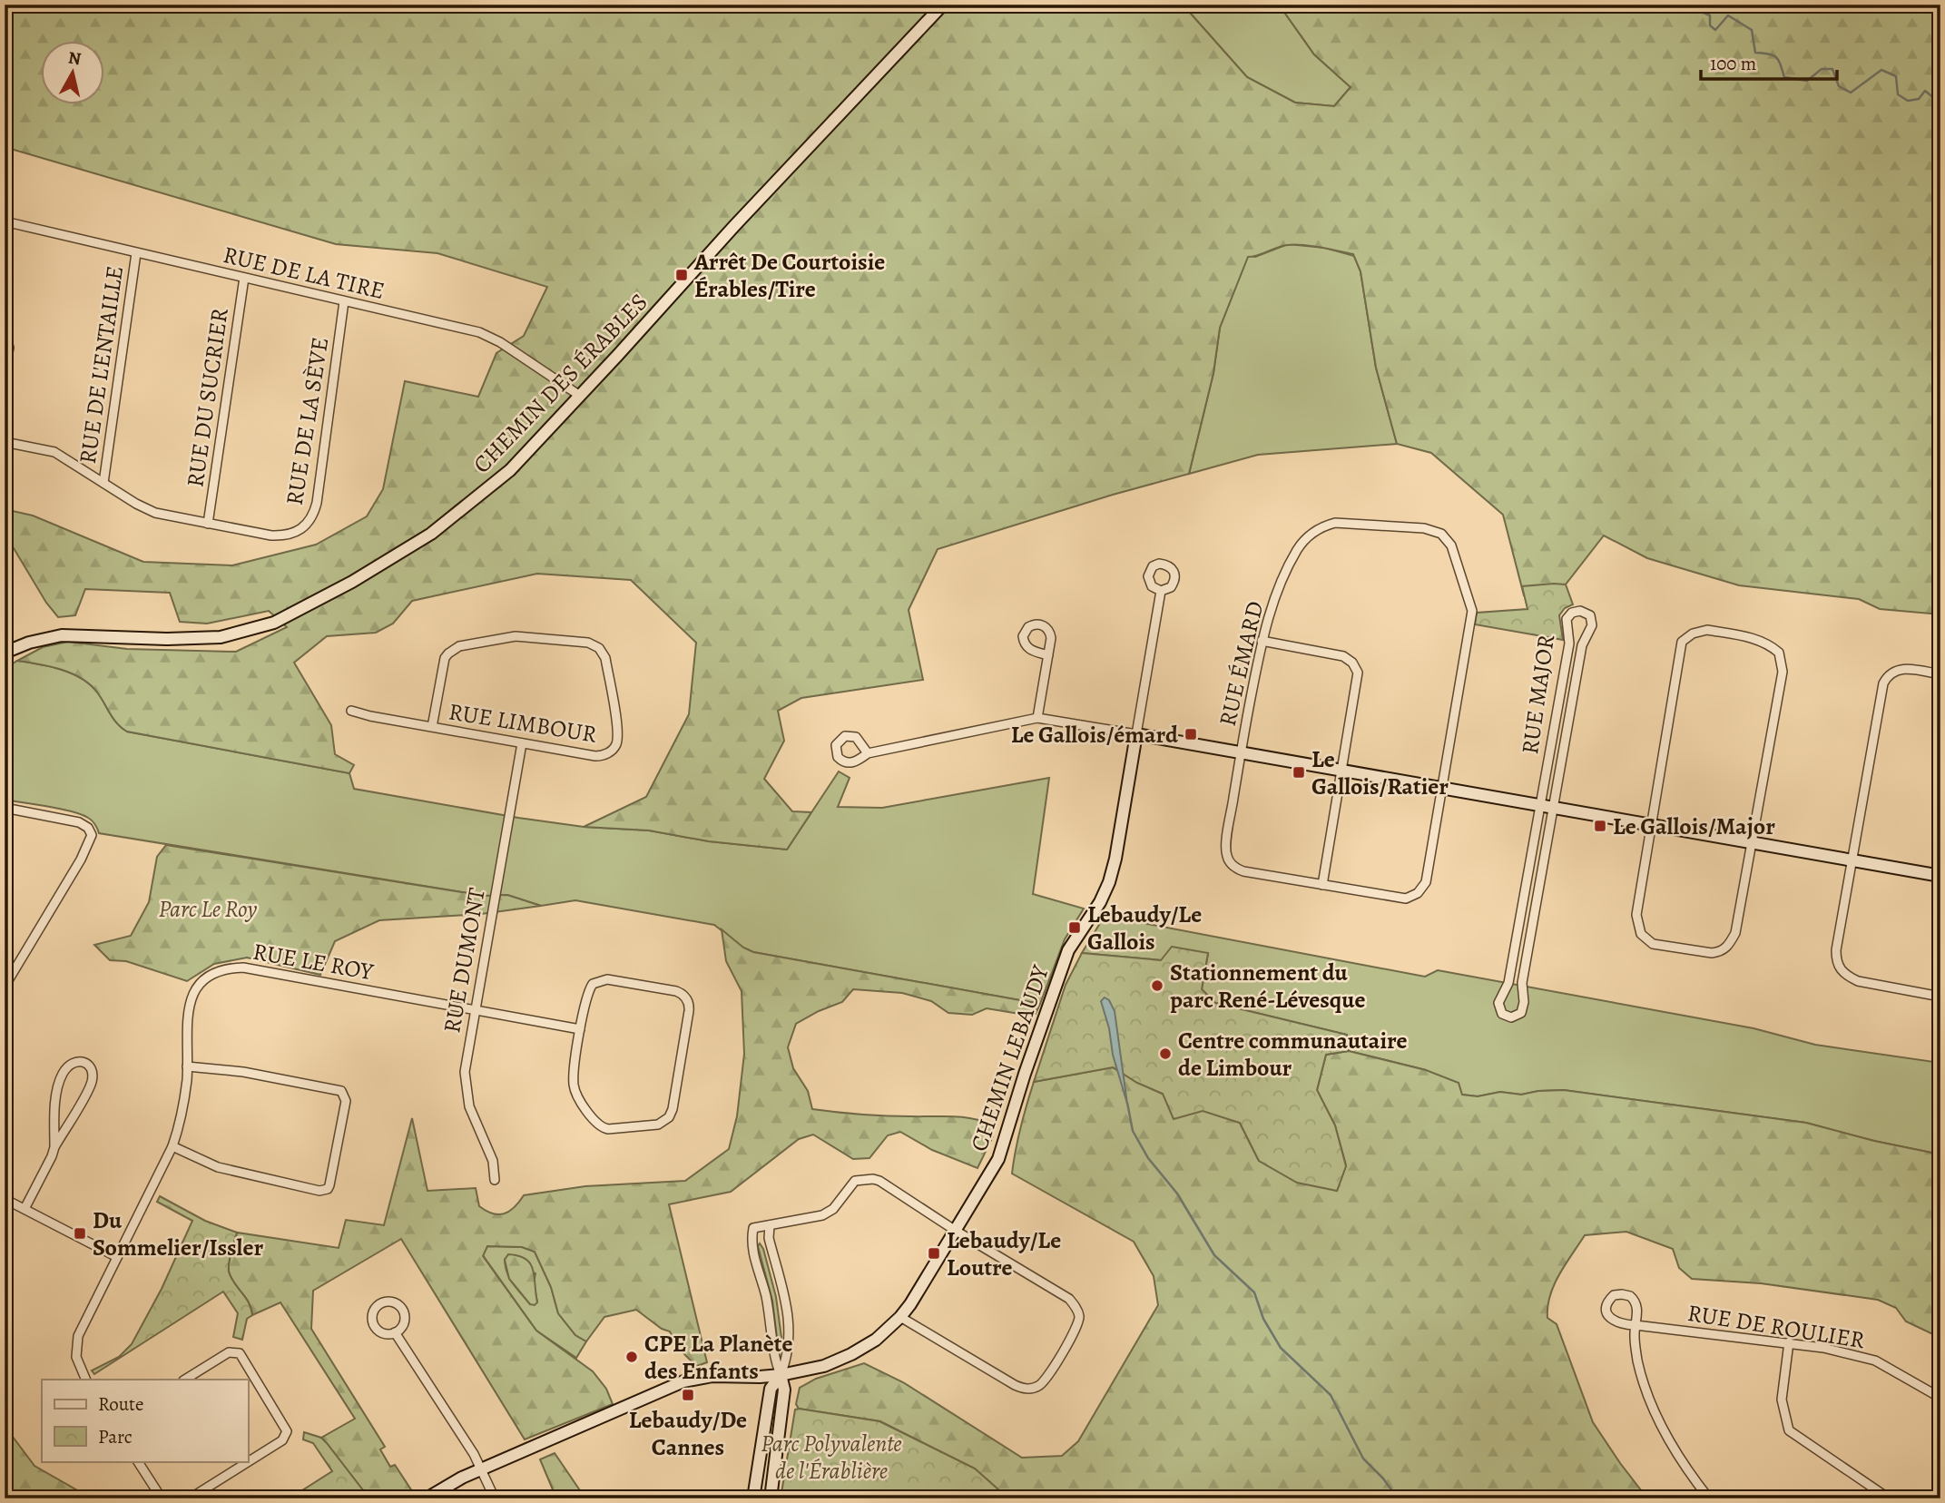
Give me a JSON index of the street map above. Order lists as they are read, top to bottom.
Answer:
{
  "streets": {
    "street": [
      "RUE DE LA TIRE",
      "RUE DE L'ENTAILLE",
      "CHEMIN DES ÉRABLES",
      "RUE DU SUCRIER",
      "RUE DE LA SÈVE",
      "RUE ÉMARD",
      "RUE MAJOR",
      "RUE LIMBOUR",
      "RUE DUMONT",
      "RUE LE ROY",
      "CHEMIN LEBAUDY",
      "RUE DE ROULIER"
    ]
  },
  "crossings": [
    ["RUE DE LA TIRE", "RUE DE L'ENTAILLE"],
    ["RUE DE LA TIRE", "CHEMIN DES ÉRABLES"],
    ["RUE DE LA TIRE", "RUE DU SUCRIER"],
    ["RUE DE LA TIRE", "RUE DE LA SÈVE"],
    ["RUE DE L'ENTAILLE", "RUE DE LA SÈVE"],
    ["RUE DU SUCRIER", "RUE DE LA SÈVE"],
    ["RUE LIMBOUR", "RUE DUMONT"],
    ["RUE DUMONT", "RUE LE ROY"]
  ],
  "parks": ["Parc Le Roy", "Parc Polyvalente de l'Érablière"],
  "places": {
    "transit": [
      "Arrêt De Courtoisie Érables/Tire",
      "Le Gallois/émard",
      "Le Gallois/Ratier",
      "Le Gallois/Major",
      "Lebaudy/Le Gallois",
      "Du Sommelier/Issler",
      "Lebaudy/Le Loutre",
      "Lebaudy/De Cannes"
    ],
    "other": ["Stationnement du parc René-Lévesque", "Centre communautaire de Limbour", "CPE La Planète des Enfants"]
  },
  "legend": ["Route", "Parc"],
  "scale_bar": "100 m",
  "north": "top"
}
